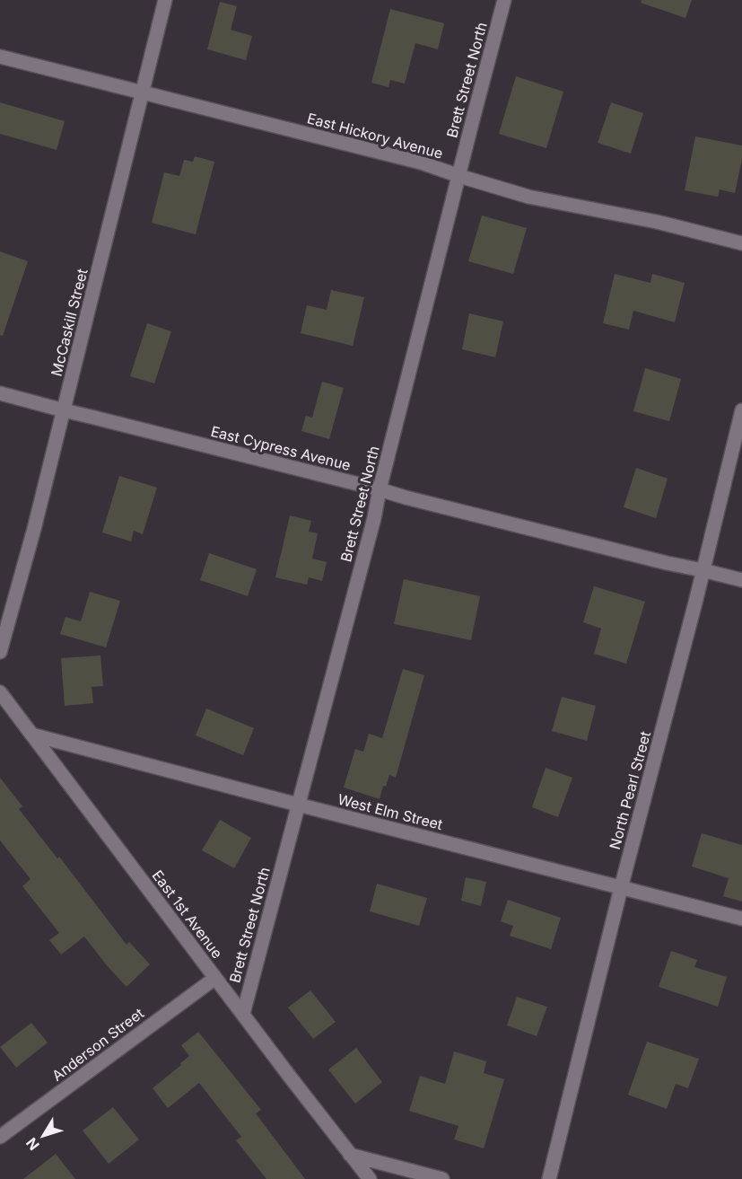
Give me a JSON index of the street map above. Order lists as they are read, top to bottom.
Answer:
{
  "streets": {
    "street": [
      "Brett Street North",
      "East Hickory Avenue",
      "McCaskill Street",
      "East Cypress Avenue",
      "North Pearl Street",
      "West Elm Street",
      "East 1st Avenue",
      "Anderson Street"
    ]
  },
  "crossings": [
    ["Brett Street North", "East Hickory Avenue"],
    ["Brett Street North", "East Cypress Avenue"],
    ["Brett Street North", "West Elm Street"],
    ["Brett Street North", "East 1st Avenue"],
    ["East Hickory Avenue", "McCaskill Street"],
    ["McCaskill Street", "East Cypress Avenue"],
    ["East Cypress Avenue", "North Pearl Street"],
    ["North Pearl Street", "West Elm Street"],
    ["West Elm Street", "East 1st Avenue"],
    ["East 1st Avenue", "Anderson Street"]
  ],
  "north": "bottom left"
}
